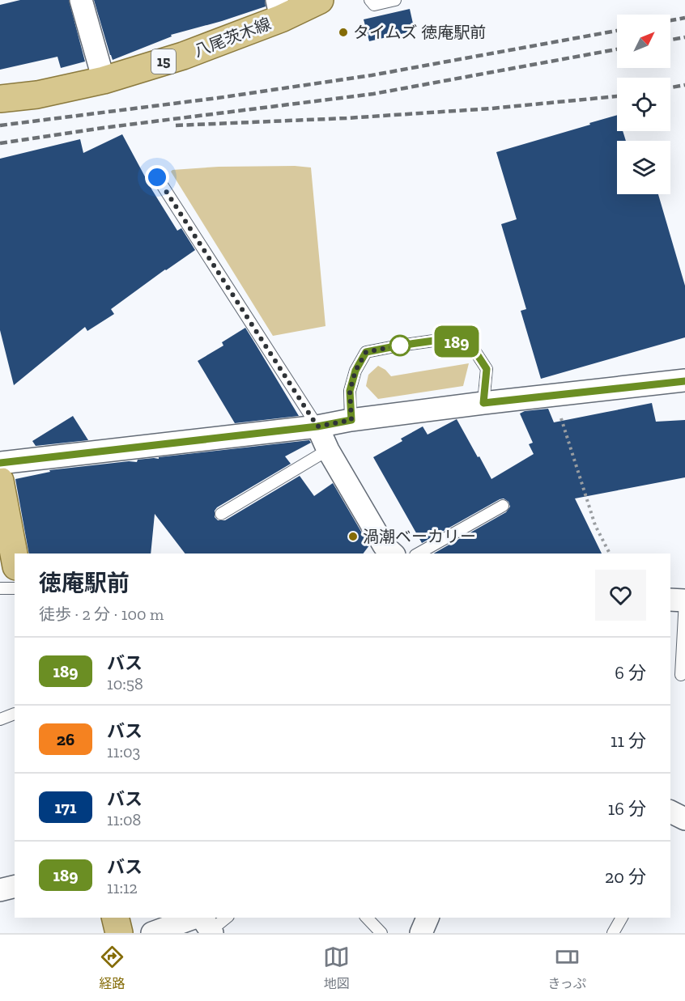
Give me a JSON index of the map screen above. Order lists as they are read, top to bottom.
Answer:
{
  "streets": {
    "main road": ["八尾茨木線", "15"]
  },
  "places": ["タイムズ 徳庵駅前", "渦潮ベーカリー"],
  "lines": ["bus line 189"],
  "north": "top right",
  "page": {
    "on_map": "189",
    "heading": ["徳庵駅前", "徒歩 · 2 分 · 100 m"],
    "list": [
      {
        "mark": "189",
        "name": "バス",
        "note": "10:58",
        "value": "6 分"
      },
      {
        "mark": "26",
        "name": "バス",
        "note": "11:03",
        "value": "11 分"
      },
      {
        "mark": "171",
        "name": "バス",
        "note": "11:08",
        "value": "16 分"
      },
      {
        "mark": "189",
        "name": "バス",
        "note": "11:12",
        "value": "20 分"
      }
    ],
    "tabs": ["経路", "地図", "きっぷ"]
  }
}
